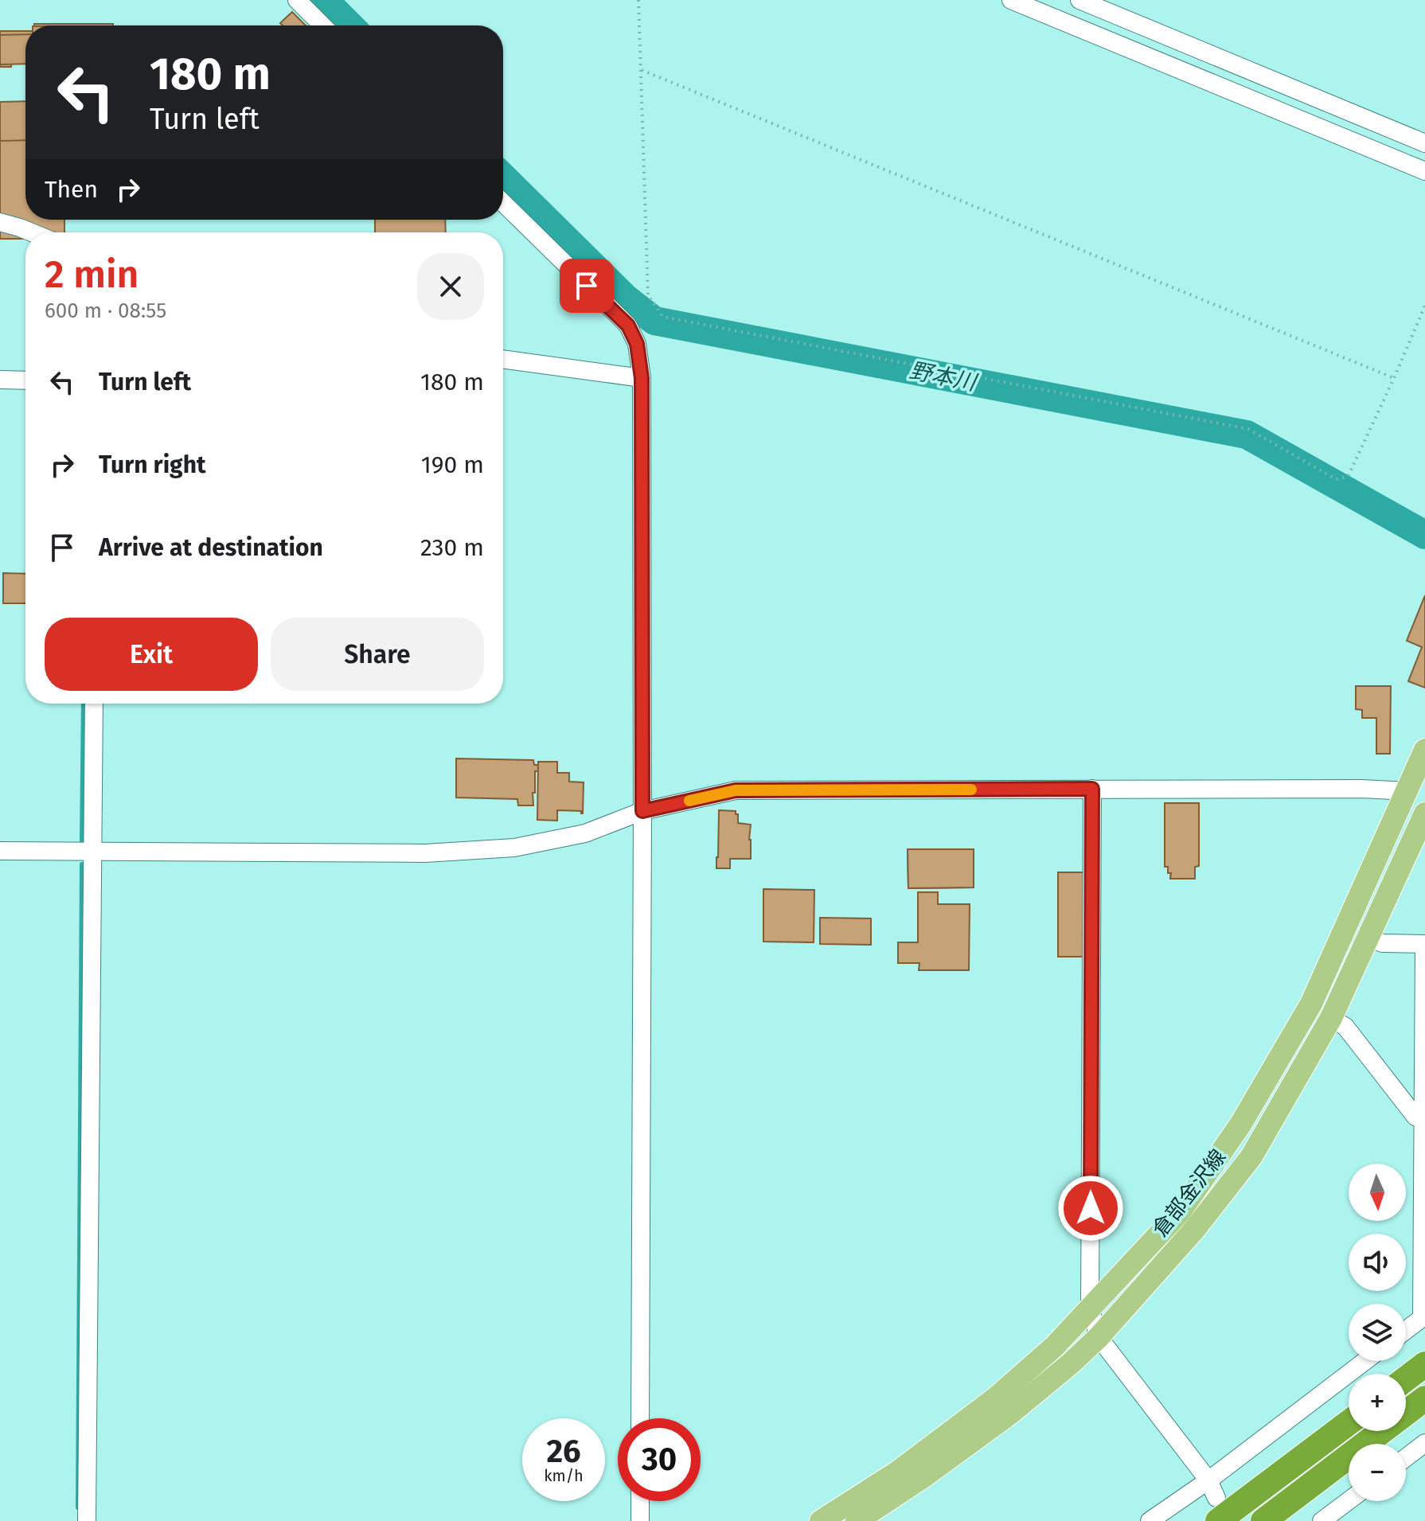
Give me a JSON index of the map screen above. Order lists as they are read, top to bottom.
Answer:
{
  "streets": {
    "main road": ["倉部金沢線"]
  },
  "water": ["野本川"],
  "north": "bottom",
  "page": {
    "turn": ["180 m", "Turn left"],
    "then": "Then",
    "heading": ["2 min", "600 m · 08:55"],
    "list": [
      {
        "name": "Turn left",
        "value": "180 m"
      },
      {
        "name": "Turn right",
        "value": "190 m"
      },
      {
        "name": "Arrive at destination",
        "value": "230 m"
      }
    ],
    "buttons": ["Exit", "Share"],
    "map_buttons": ["+", "−"],
    "speed": "26 km/h",
    "limit": "30"
  }
}
